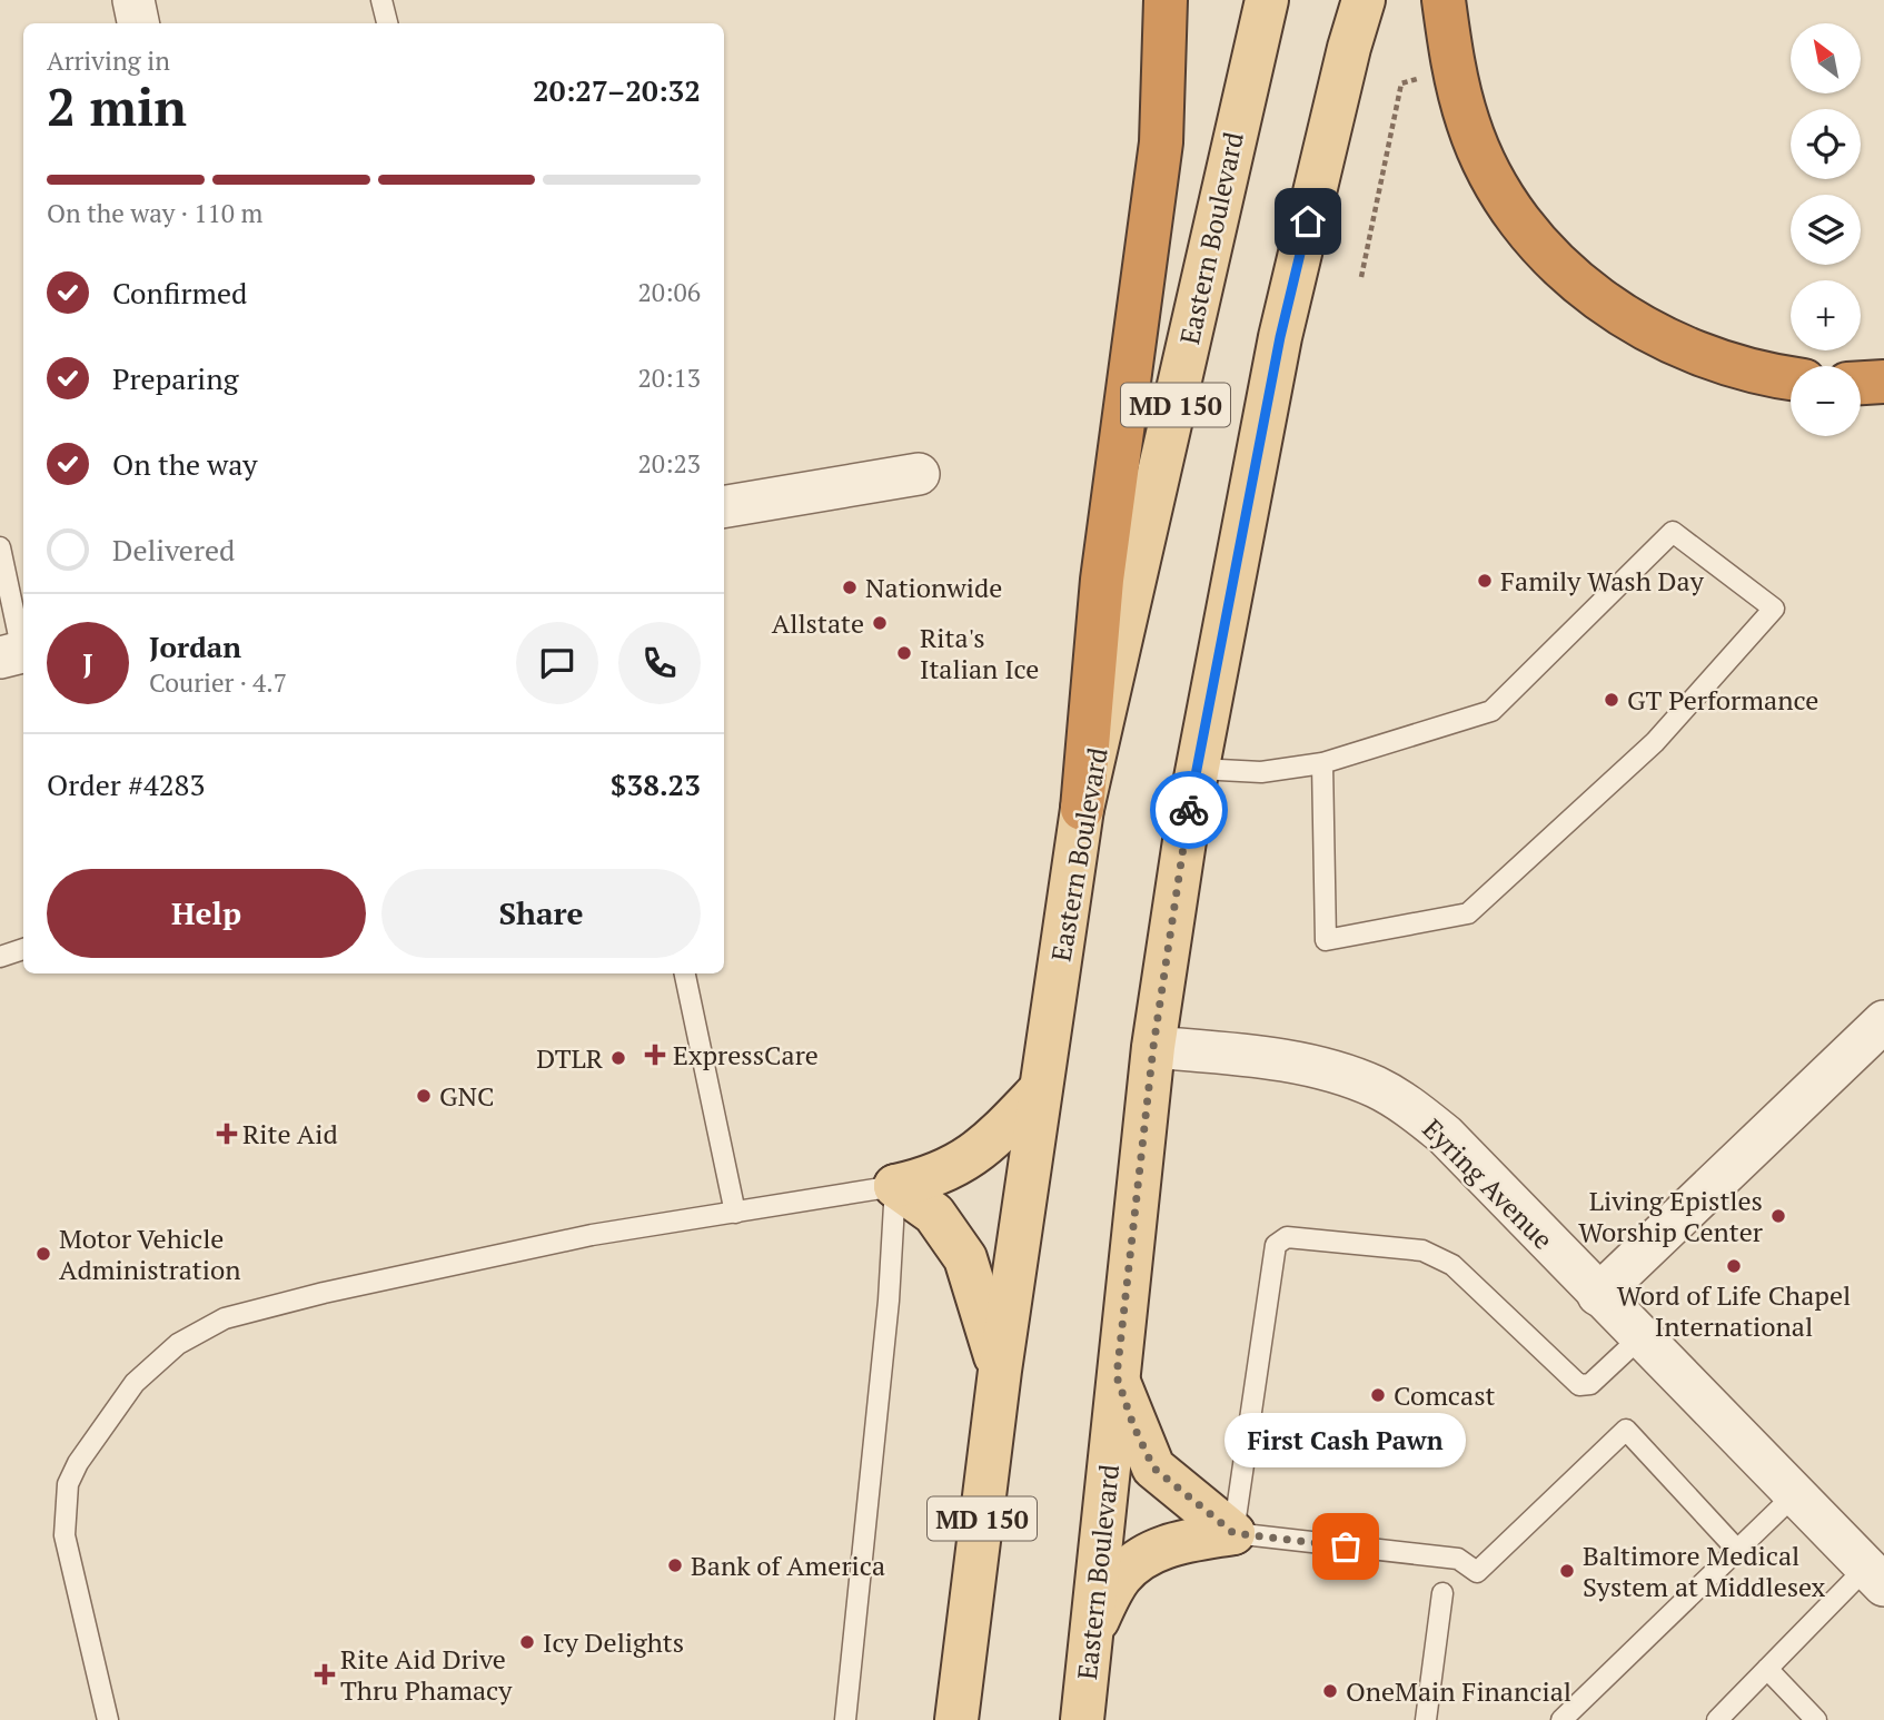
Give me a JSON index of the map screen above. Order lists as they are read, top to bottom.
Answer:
{
  "streets": {
    "main road": ["Eastern Boulevard", "MD 150"],
    "street": ["Eyring Avenue"]
  },
  "crossings": [
    ["Eastern Boulevard", "Eyring Avenue"]
  ],
  "places": {
    "other": [
      "Family Wash Day",
      "Nationwide",
      "Allstate",
      "Rita's Italian Ice",
      "GT Performance",
      "DTLR",
      "GNC",
      "Living Epistles Worship Center",
      "Motor Vehicle Administration",
      "Word of Life Chapel International",
      "Comcast",
      "First Cash Pawn",
      "Bank of America",
      "Baltimore Medical System at Middlesex",
      "Icy Delights",
      "OneMain Financial"
    ],
    "health": ["ExpressCare", "Rite Aid", "Rite Aid Drive Thru Phamacy"]
  },
  "north": "top left",
  "page": {
    "map_buttons": ["+", "−"],
    "heading": ["2 min", "Arriving in", "20:27–20:32"],
    "panel": [
      "Jordan",
      "Courier · 4.7",
      "Order #4283",
      "$38.23"
    ],
    "bar": "On the way · 110 m",
    "list": [
      ["Confirmed", "20:06"],
      ["Preparing", "20:13"],
      ["On the way", "20:23"],
      "Delivered"
    ],
    "round": "J",
    "buttons": ["Help", "Share"],
    "bubble": "First Cash Pawn"
  }
}
